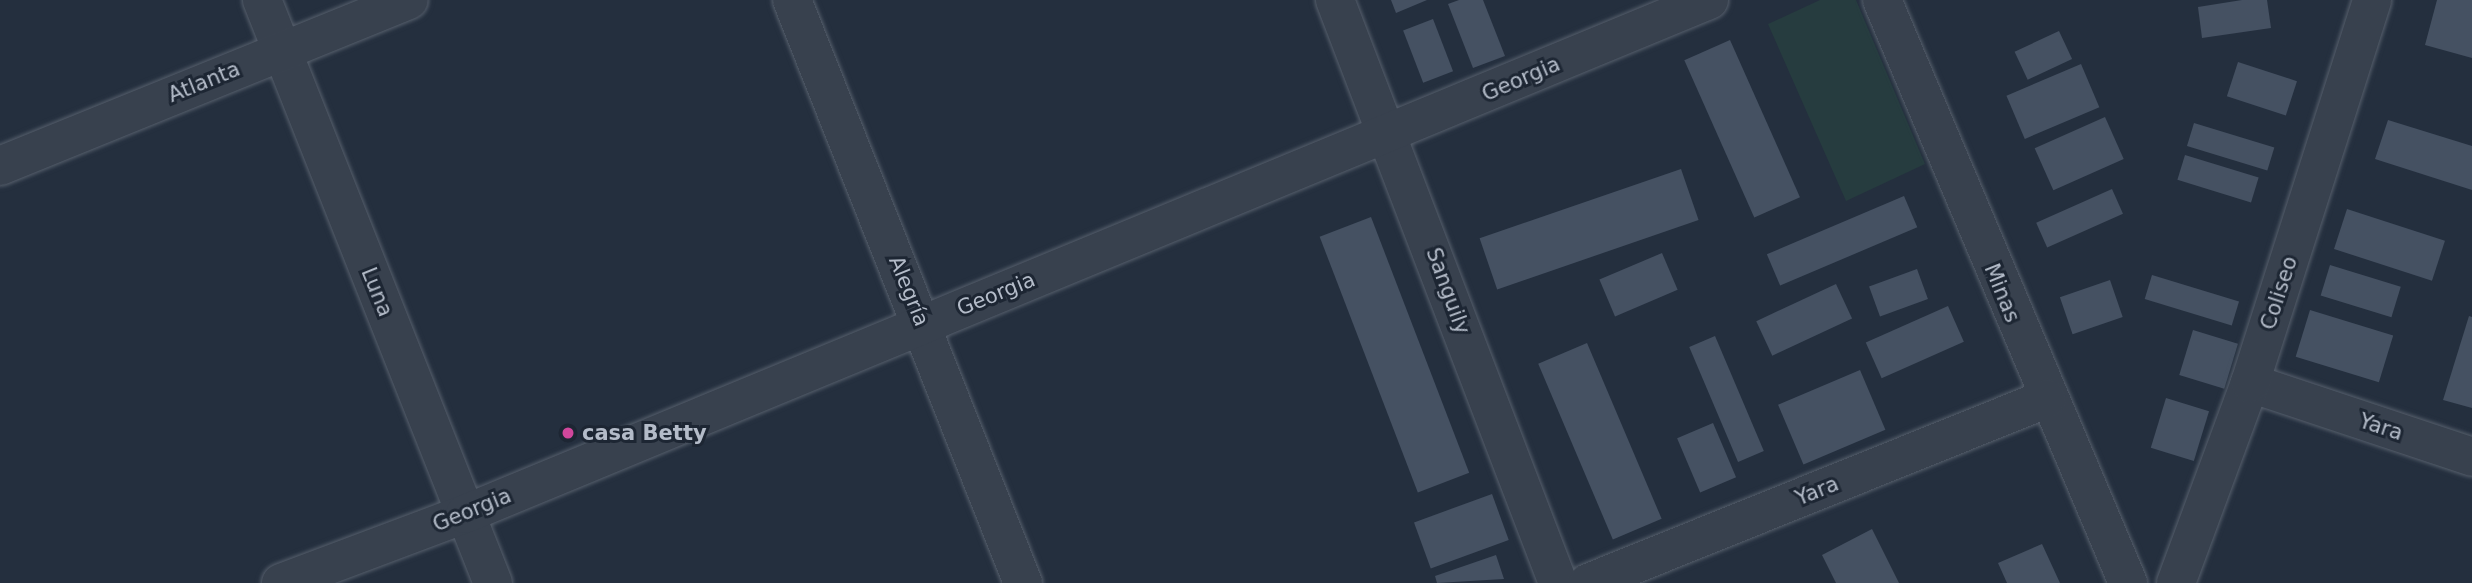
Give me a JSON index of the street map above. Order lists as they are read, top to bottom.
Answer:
{
  "streets": {
    "street": [
      "Georgia",
      "Atlanta",
      "Alegría",
      "Sanguily",
      "Luna",
      "Minas",
      "Coliseo",
      "Yara"
    ]
  },
  "crossings": [
    ["Georgia", "Alegría"],
    ["Georgia", "Sanguily"],
    ["Georgia", "Luna"],
    ["Atlanta", "Luna"],
    ["Minas", "Yara"],
    ["Coliseo", "Yara"]
  ],
  "places": ["casa Betty"]
}
